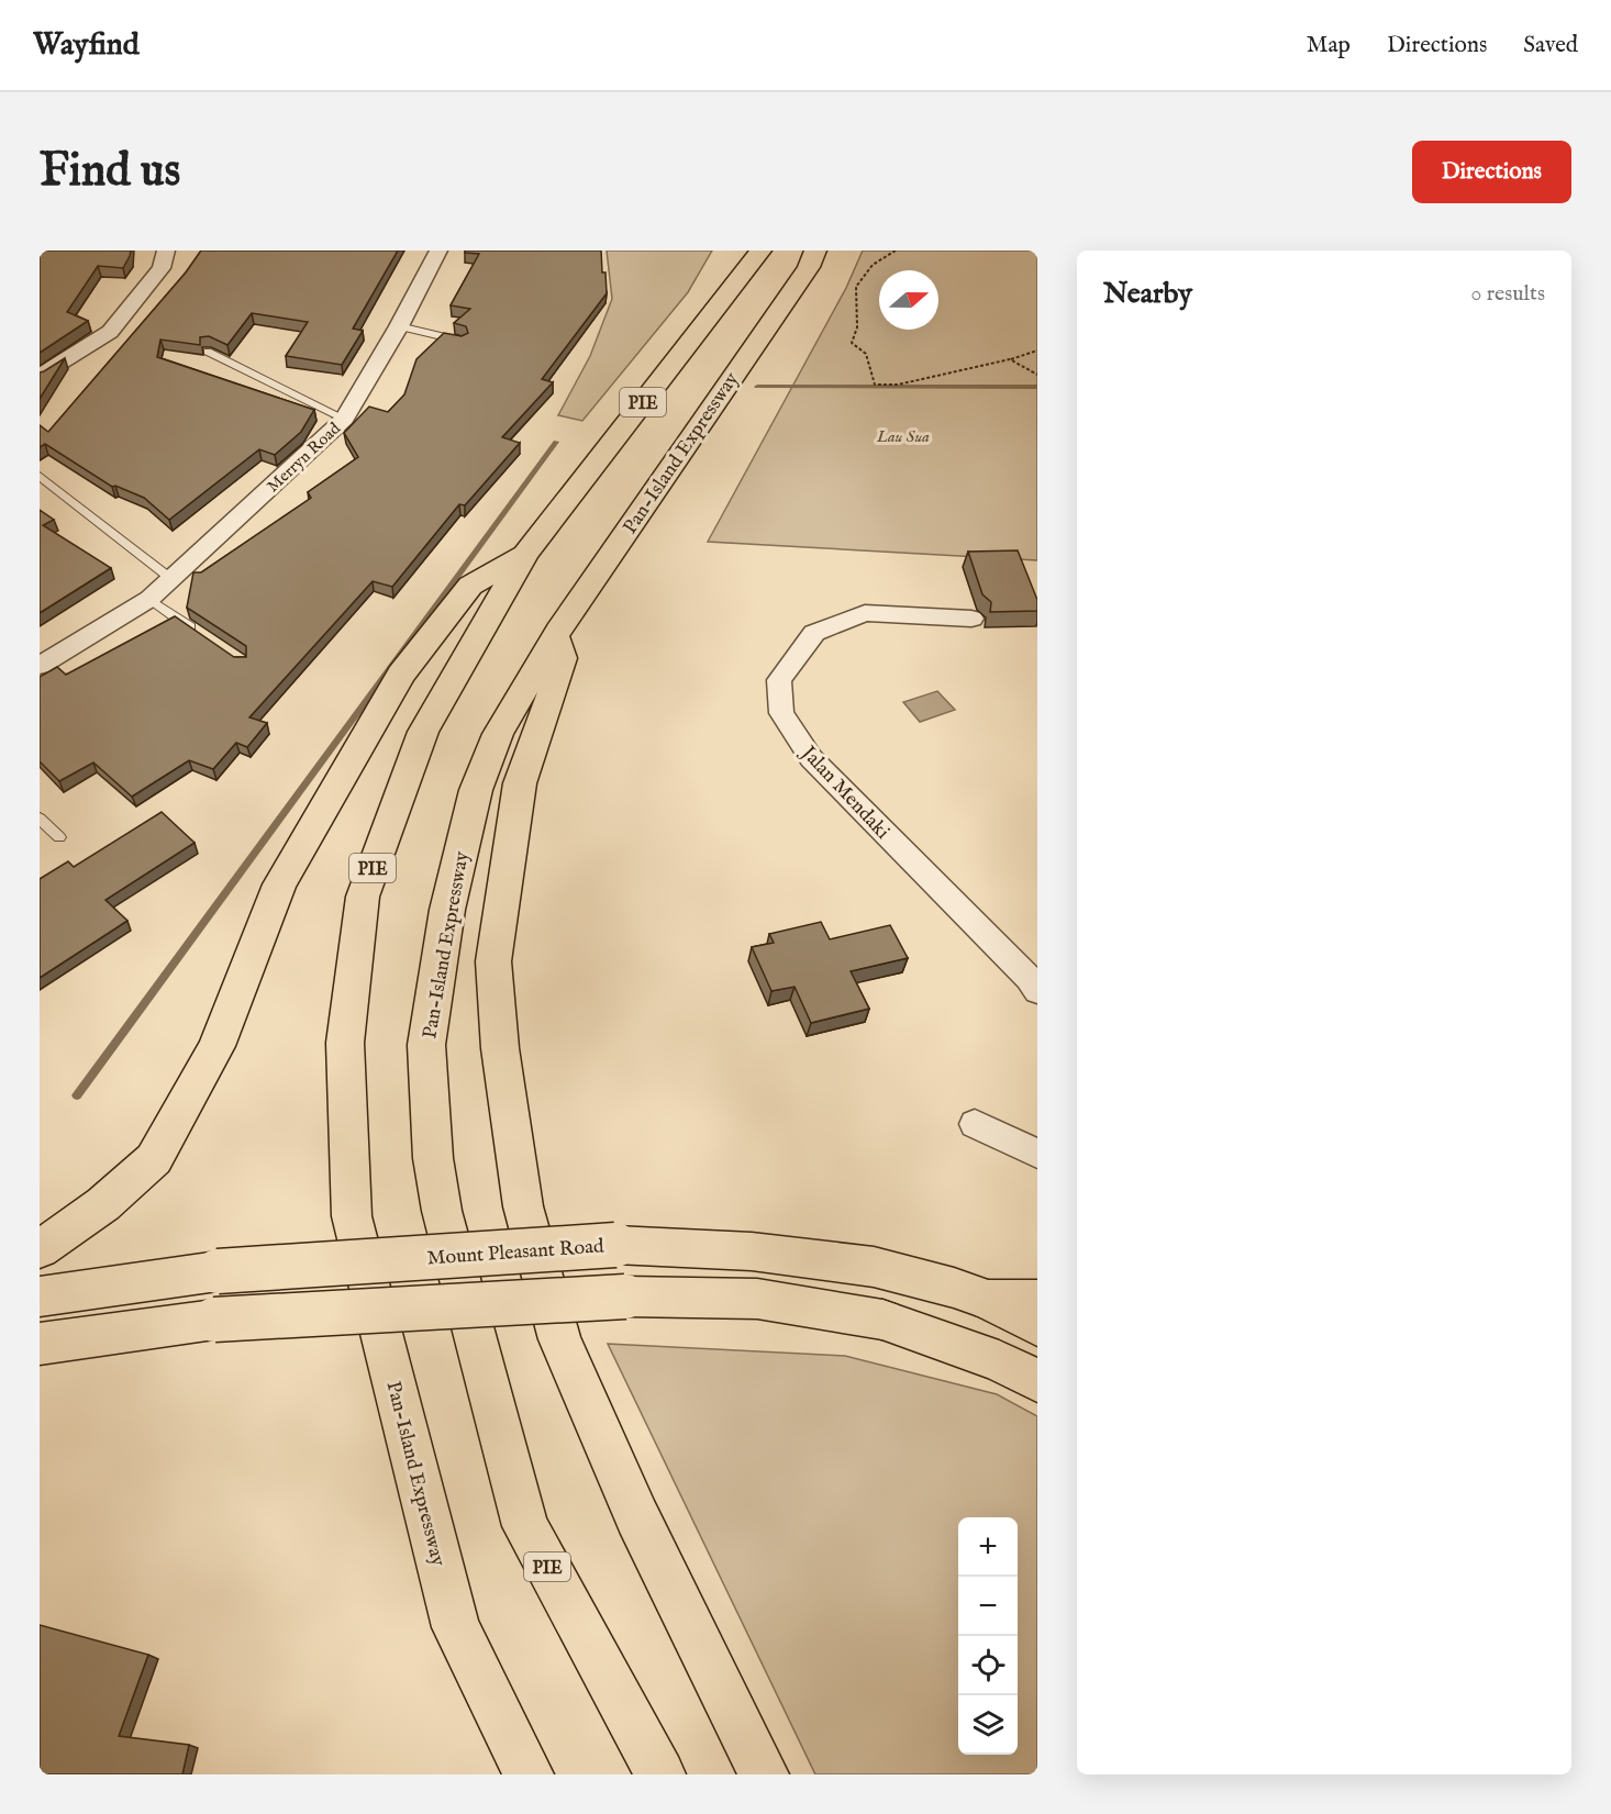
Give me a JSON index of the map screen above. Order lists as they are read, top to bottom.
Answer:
{
  "streets": {
    "main road": ["PIE", "Pan-Island Expressway", "Mount Pleasant Road"],
    "street": ["Merryn Road", "Jalan Mendaki"]
  },
  "parks": ["Lau Sua"],
  "north": "right",
  "page": {
    "header": "Wayfind",
    "nav": ["Map", "Directions", "Saved"],
    "buttons": "Directions",
    "title": "Find us",
    "heading": ["Nearby", "0 results"],
    "map_buttons": ["+", "−"]
  }
}
